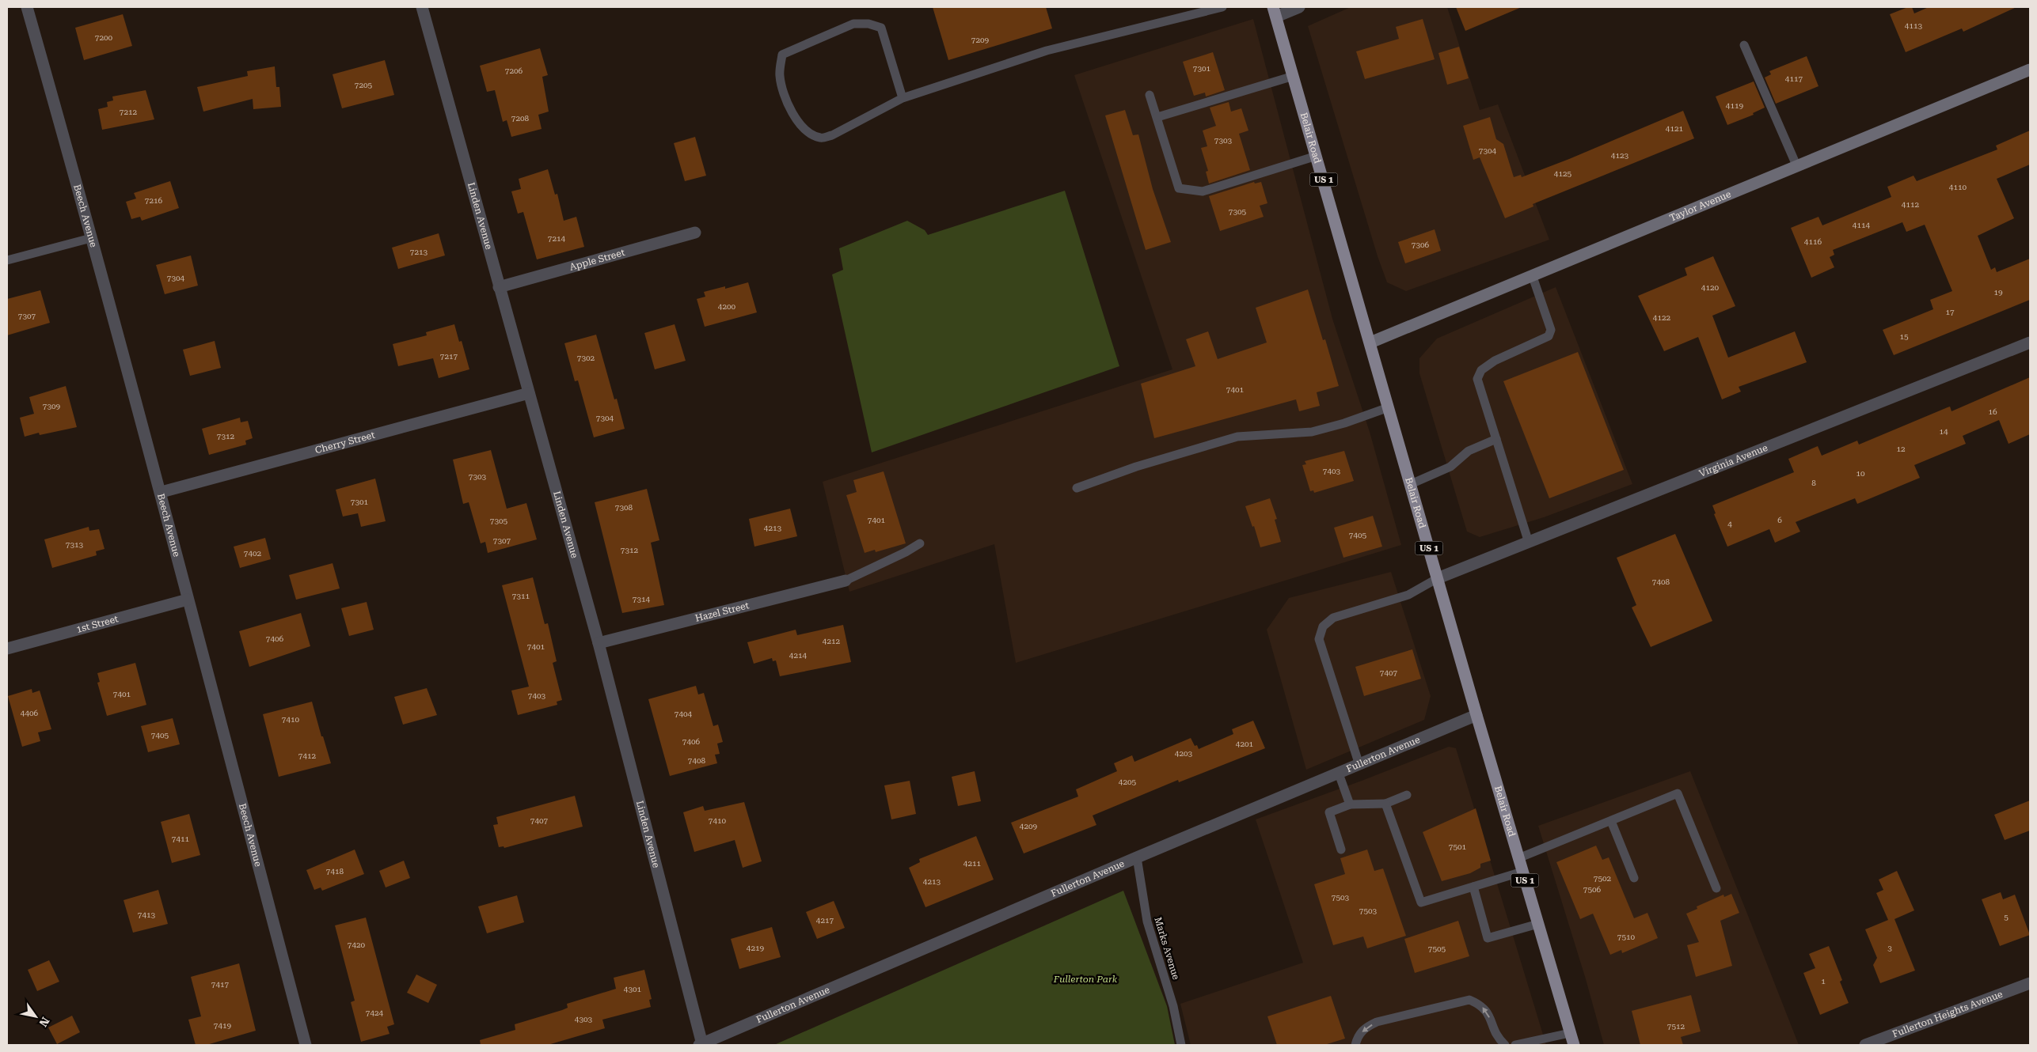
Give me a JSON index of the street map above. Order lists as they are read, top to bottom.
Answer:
{
  "streets": {
    "main road": ["Belair Road", "US 1", "Taylor Avenue"],
    "street": [
      "Beech Avenue",
      "Linden Avenue",
      "Apple Street",
      "Cherry Street",
      "Virginia Avenue",
      "Hazel Street",
      "1st Street",
      "Fullerton Avenue",
      "Fullerton Heights Avenue"
    ],
    "lane": ["Marks Avenue"]
  },
  "crossings": [
    ["Belair Road", "Taylor Avenue"],
    ["Belair Road", "Virginia Avenue"],
    ["Belair Road", "Fullerton Avenue"],
    ["Beech Avenue", "Cherry Street"],
    ["Beech Avenue", "1st Street"],
    ["Linden Avenue", "Apple Street"],
    ["Linden Avenue", "Cherry Street"],
    ["Linden Avenue", "Hazel Street"],
    ["Linden Avenue", "Fullerton Avenue"],
    ["Fullerton Avenue", "Marks Avenue"]
  ],
  "parks": ["Fullerton Park"],
  "house_numbers": [
    "4113",
    "7200",
    "7209",
    "7301",
    "7206",
    "4117",
    "7205",
    "4119",
    "7212",
    "7208",
    "4121",
    "7303",
    "7304",
    "4123",
    "4125",
    "4110",
    "7216",
    "4112",
    "7305",
    "4114",
    "7214",
    "4116",
    "7306",
    "7213",
    "7304",
    "4120",
    "19",
    "4200",
    "17",
    "7307",
    "4122",
    "15",
    "7217",
    "7302",
    "7401",
    "7309",
    "16",
    "7304",
    "14",
    "7312",
    "12",
    "7403",
    "10",
    "7303",
    "8",
    "7301",
    "7308",
    "7401",
    "6",
    "7305",
    "4",
    "4213",
    "7405",
    "7307",
    "7313",
    "7312",
    "7402",
    "7408",
    "7311",
    "7314",
    "7406",
    "4212",
    "7401",
    "4214",
    "7407",
    "7401",
    "7403",
    "4406",
    "7404",
    "7410",
    "7405",
    "7406",
    "4201",
    "4203",
    "7412",
    "7408",
    "4205",
    "7407",
    "7410",
    "4209",
    "7411",
    "7501",
    "4211",
    "7418",
    "7502",
    "4213",
    "7506",
    "7503",
    "7503",
    "7413",
    "5",
    "4217",
    "7510",
    "7420",
    "4219",
    "3",
    "7505",
    "1",
    "7417",
    "4301",
    "7424",
    "4303",
    "7419",
    "7512"
  ],
  "north": "bottom right"
}
